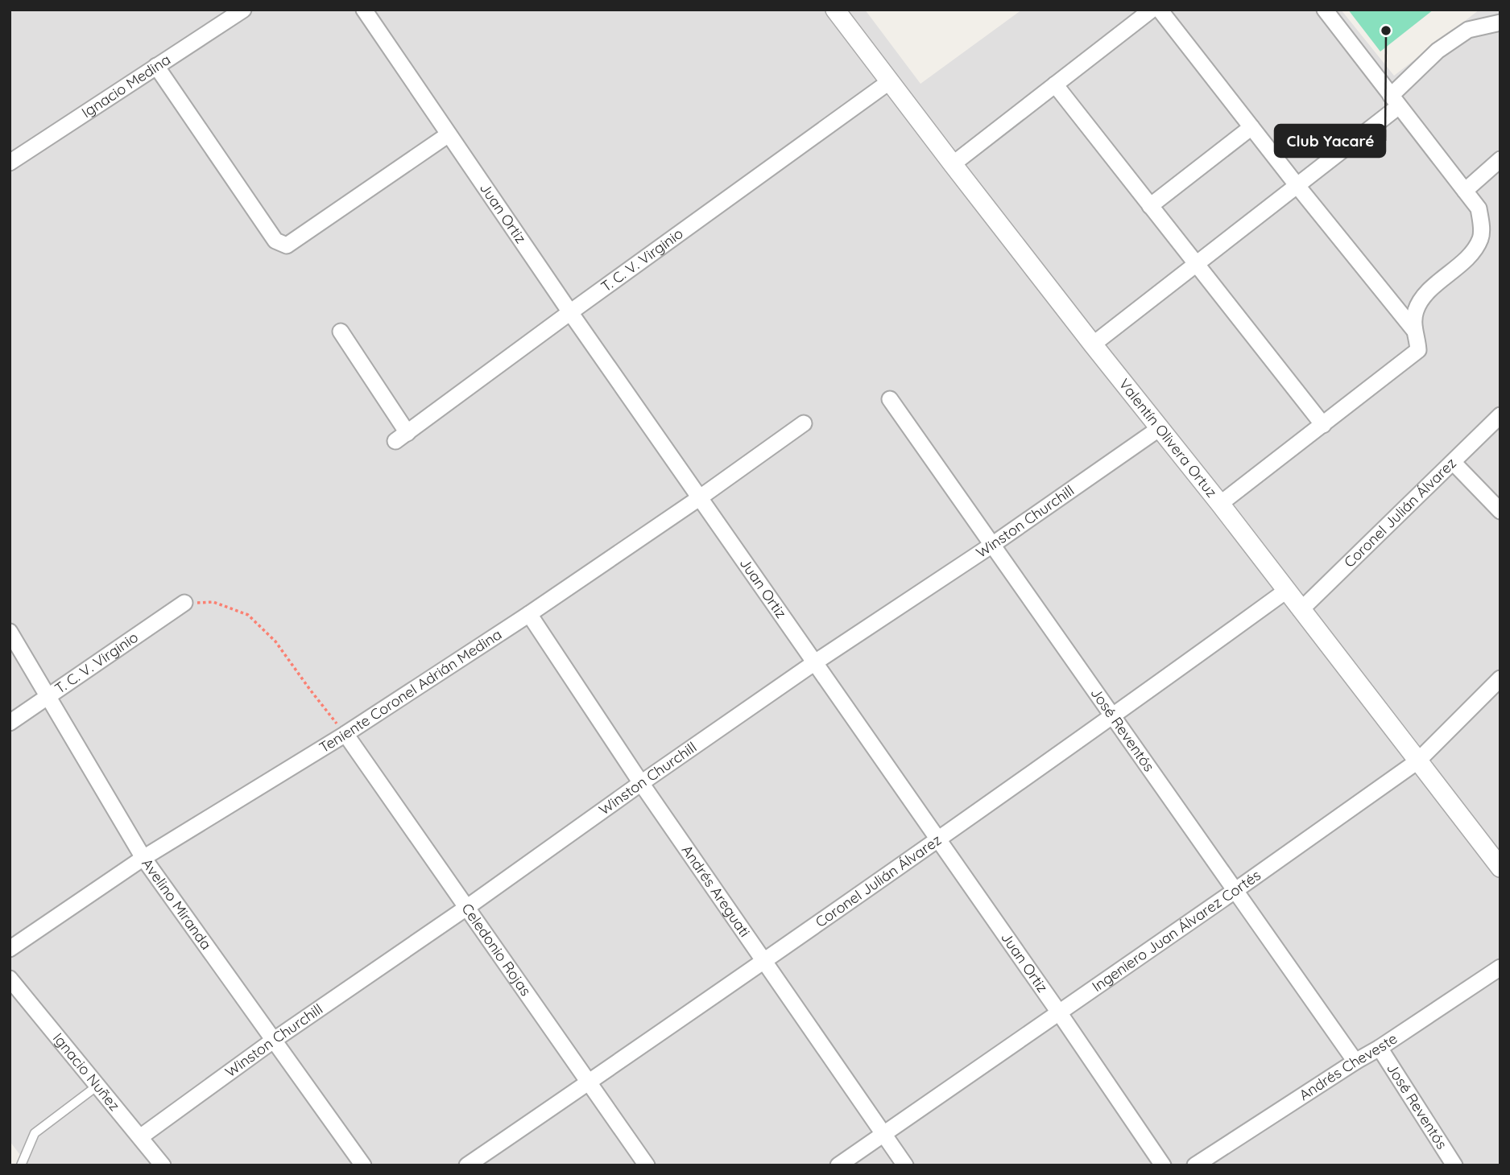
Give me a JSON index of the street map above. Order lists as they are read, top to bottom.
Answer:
{
  "streets": {
    "street": [
      "Ignacio Medina",
      "Juan Ortiz",
      "T. C. V. Virginio",
      "Valentín Olivera Ortuz",
      "Coronel Julián Álvarez",
      "Winston Churchill",
      "Teniente Coronel Adrián Medina",
      "José Reventós",
      "Andrés Areguati",
      "Avelino Miranda",
      "Ingeniero Juan Álvarez Cortés",
      "Celedonio Rojas",
      "Andrés Cheveste",
      "Ignacio Nuñez"
    ]
  },
  "crossings": [
    ["Juan Ortiz", "T. C. V. Virginio"],
    ["Juan Ortiz", "Coronel Julián Álvarez"],
    ["Juan Ortiz", "Winston Churchill"],
    ["Juan Ortiz", "Teniente Coronel Adrián Medina"],
    ["Juan Ortiz", "Ingeniero Juan Álvarez Cortés"],
    ["T. C. V. Virginio", "Valentín Olivera Ortuz"],
    ["T. C. V. Virginio", "Avelino Miranda"],
    ["Valentín Olivera Ortuz", "Coronel Julián Álvarez"],
    ["Valentín Olivera Ortuz", "Winston Churchill"],
    ["Valentín Olivera Ortuz", "Ingeniero Juan Álvarez Cortés"],
    ["Coronel Julián Álvarez", "José Reventós"],
    ["Coronel Julián Álvarez", "Andrés Areguati"],
    ["Coronel Julián Álvarez", "Celedonio Rojas"],
    ["Winston Churchill", "José Reventós"],
    ["Winston Churchill", "Andrés Areguati"],
    ["Winston Churchill", "Avelino Miranda"],
    ["Winston Churchill", "Celedonio Rojas"],
    ["Winston Churchill", "Ignacio Nuñez"],
    ["Teniente Coronel Adrián Medina", "Andrés Areguati"],
    ["Teniente Coronel Adrián Medina", "Avelino Miranda"],
    ["Teniente Coronel Adrián Medina", "Celedonio Rojas"],
    ["José Reventós", "Ingeniero Juan Álvarez Cortés"],
    ["José Reventós", "Andrés Cheveste"],
    ["Andrés Areguati", "Ingeniero Juan Álvarez Cortés"]
  ],
  "places": ["Club Yacaré"]
}
